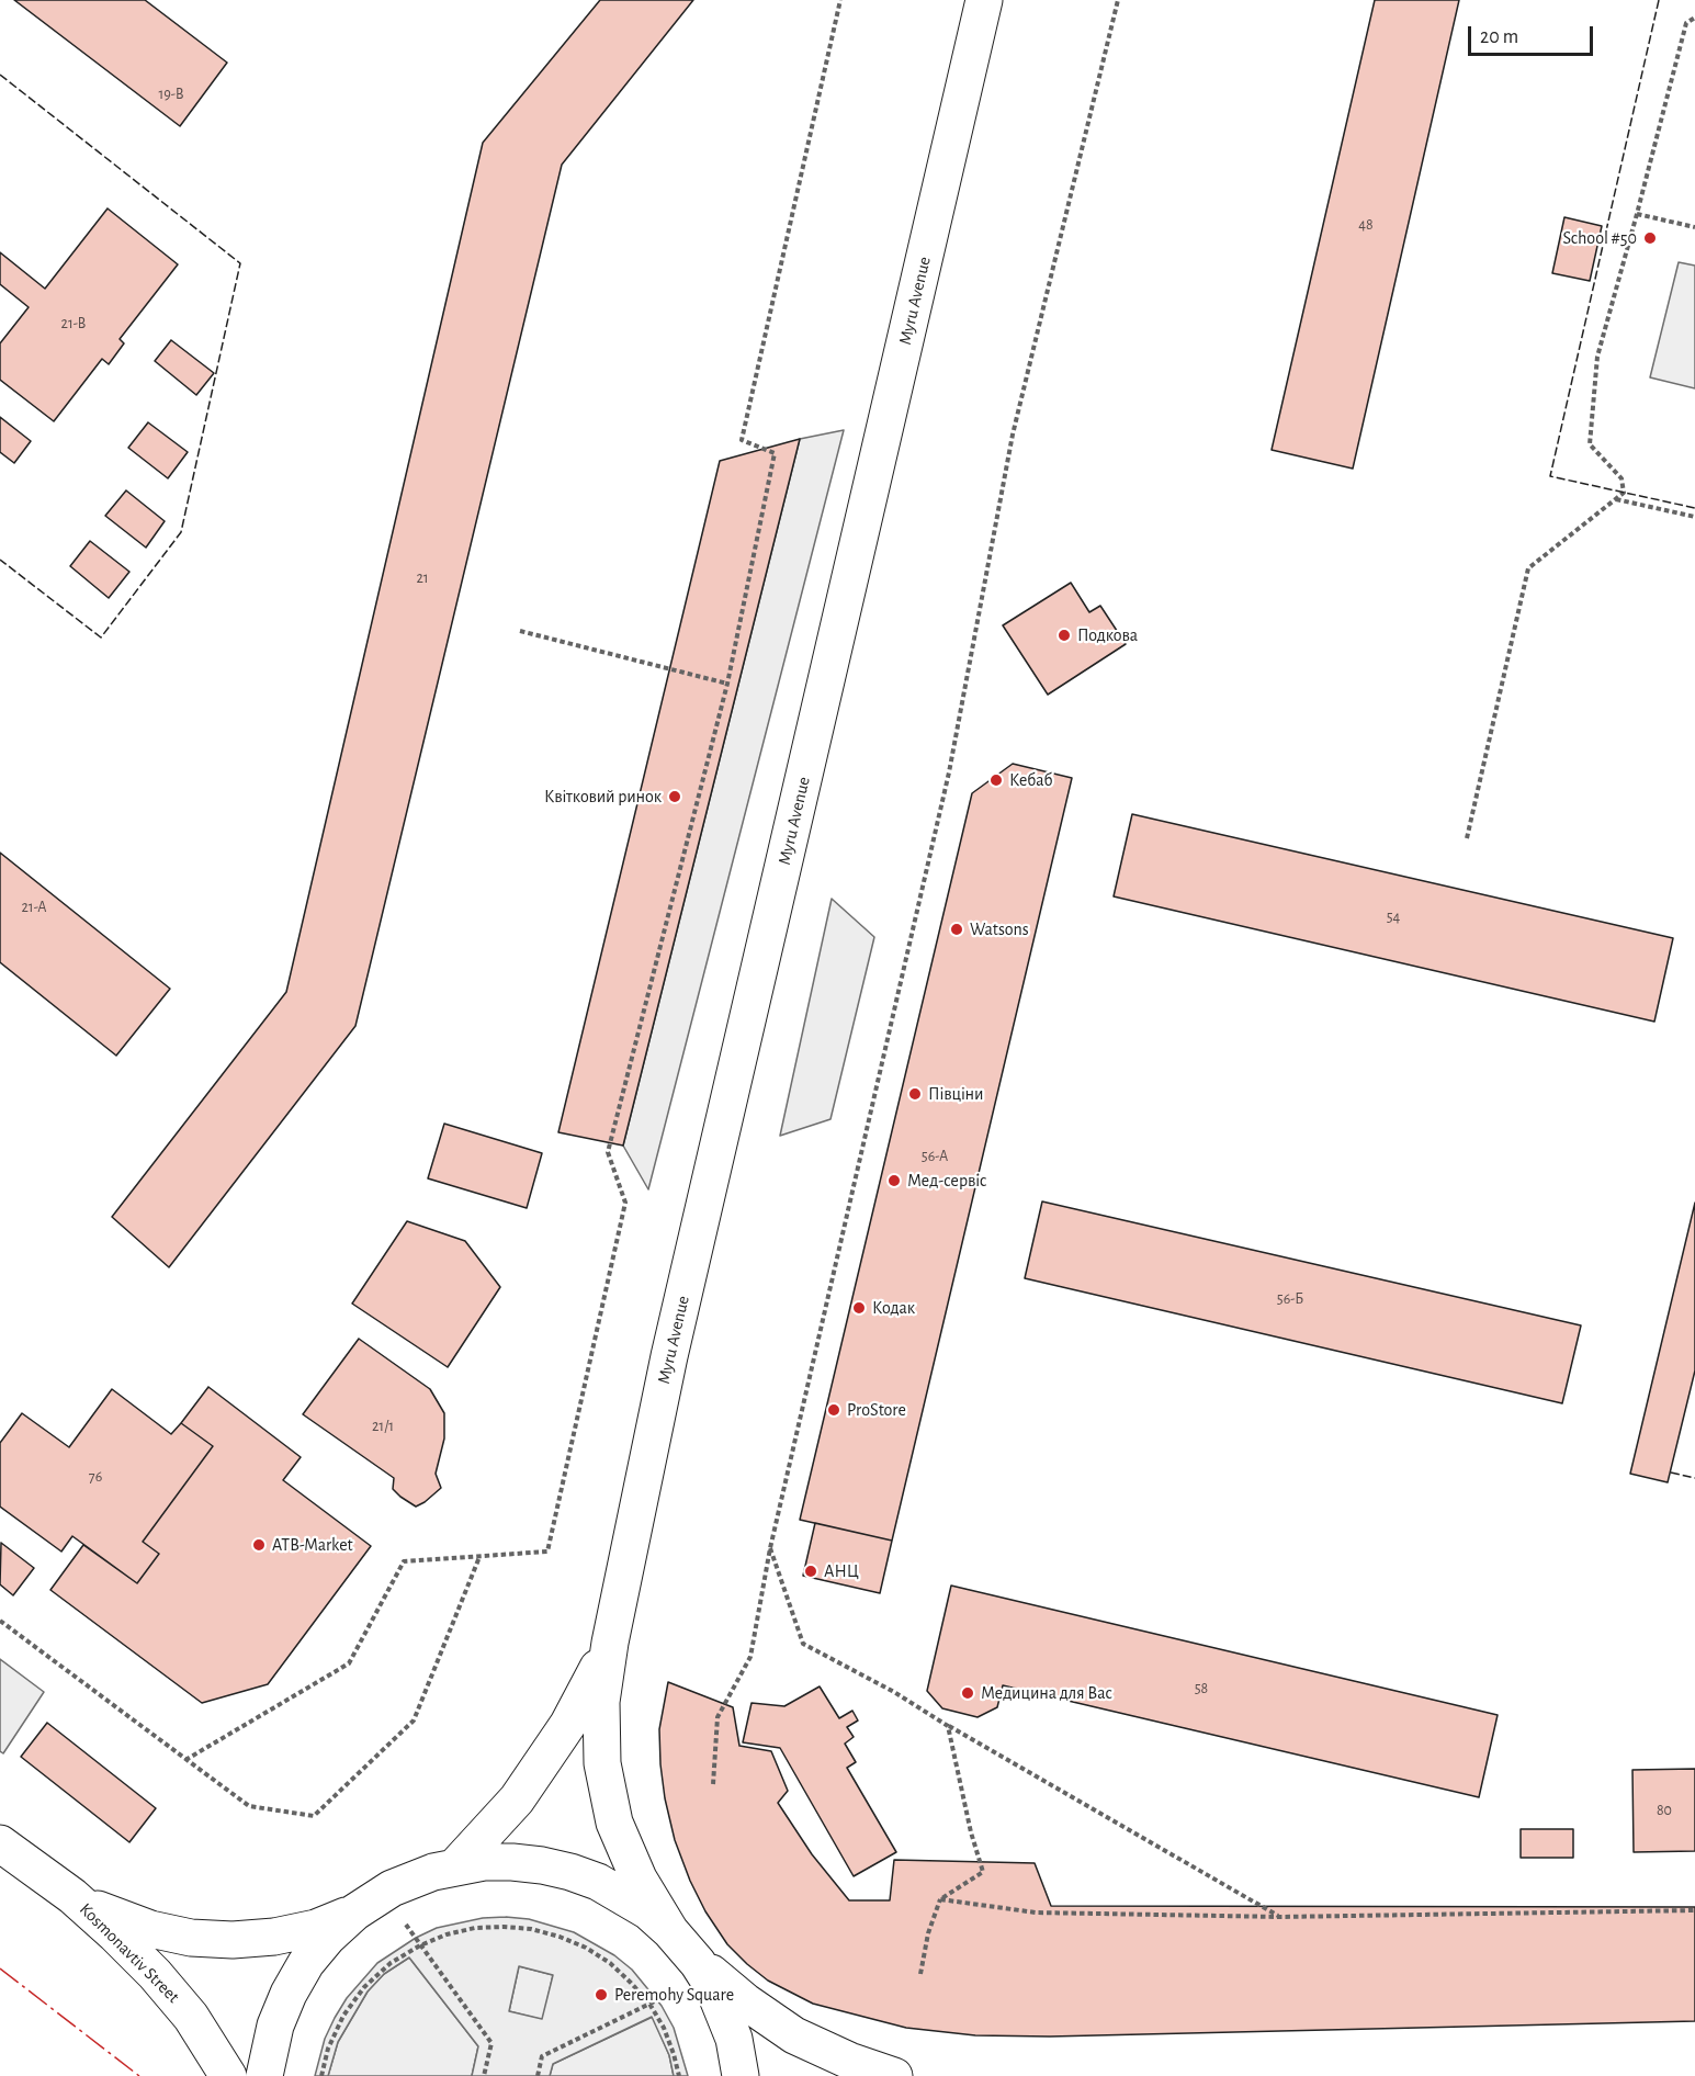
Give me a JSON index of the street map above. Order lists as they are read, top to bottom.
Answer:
{
  "streets": {
    "main road": ["Myru Avenue", "Kosmonavtiv Street"]
  },
  "places": [
    "School #50",
    "Подкова",
    "Кебаб",
    "Квітковий ринок",
    "Watsons",
    "Півціни",
    "Мед-сервіс",
    "Кодак",
    "ProStore",
    "ATB-Market",
    "АНЦ",
    "Медицина для Вас",
    "Peremohy Square"
  ],
  "house_numbers": [
    "19-В",
    "48",
    "21-В",
    "21",
    "21-А",
    "54",
    "56-А",
    "56-Б",
    "21/1",
    "76",
    "58",
    "80"
  ],
  "scale_bar": "20 m"
}
